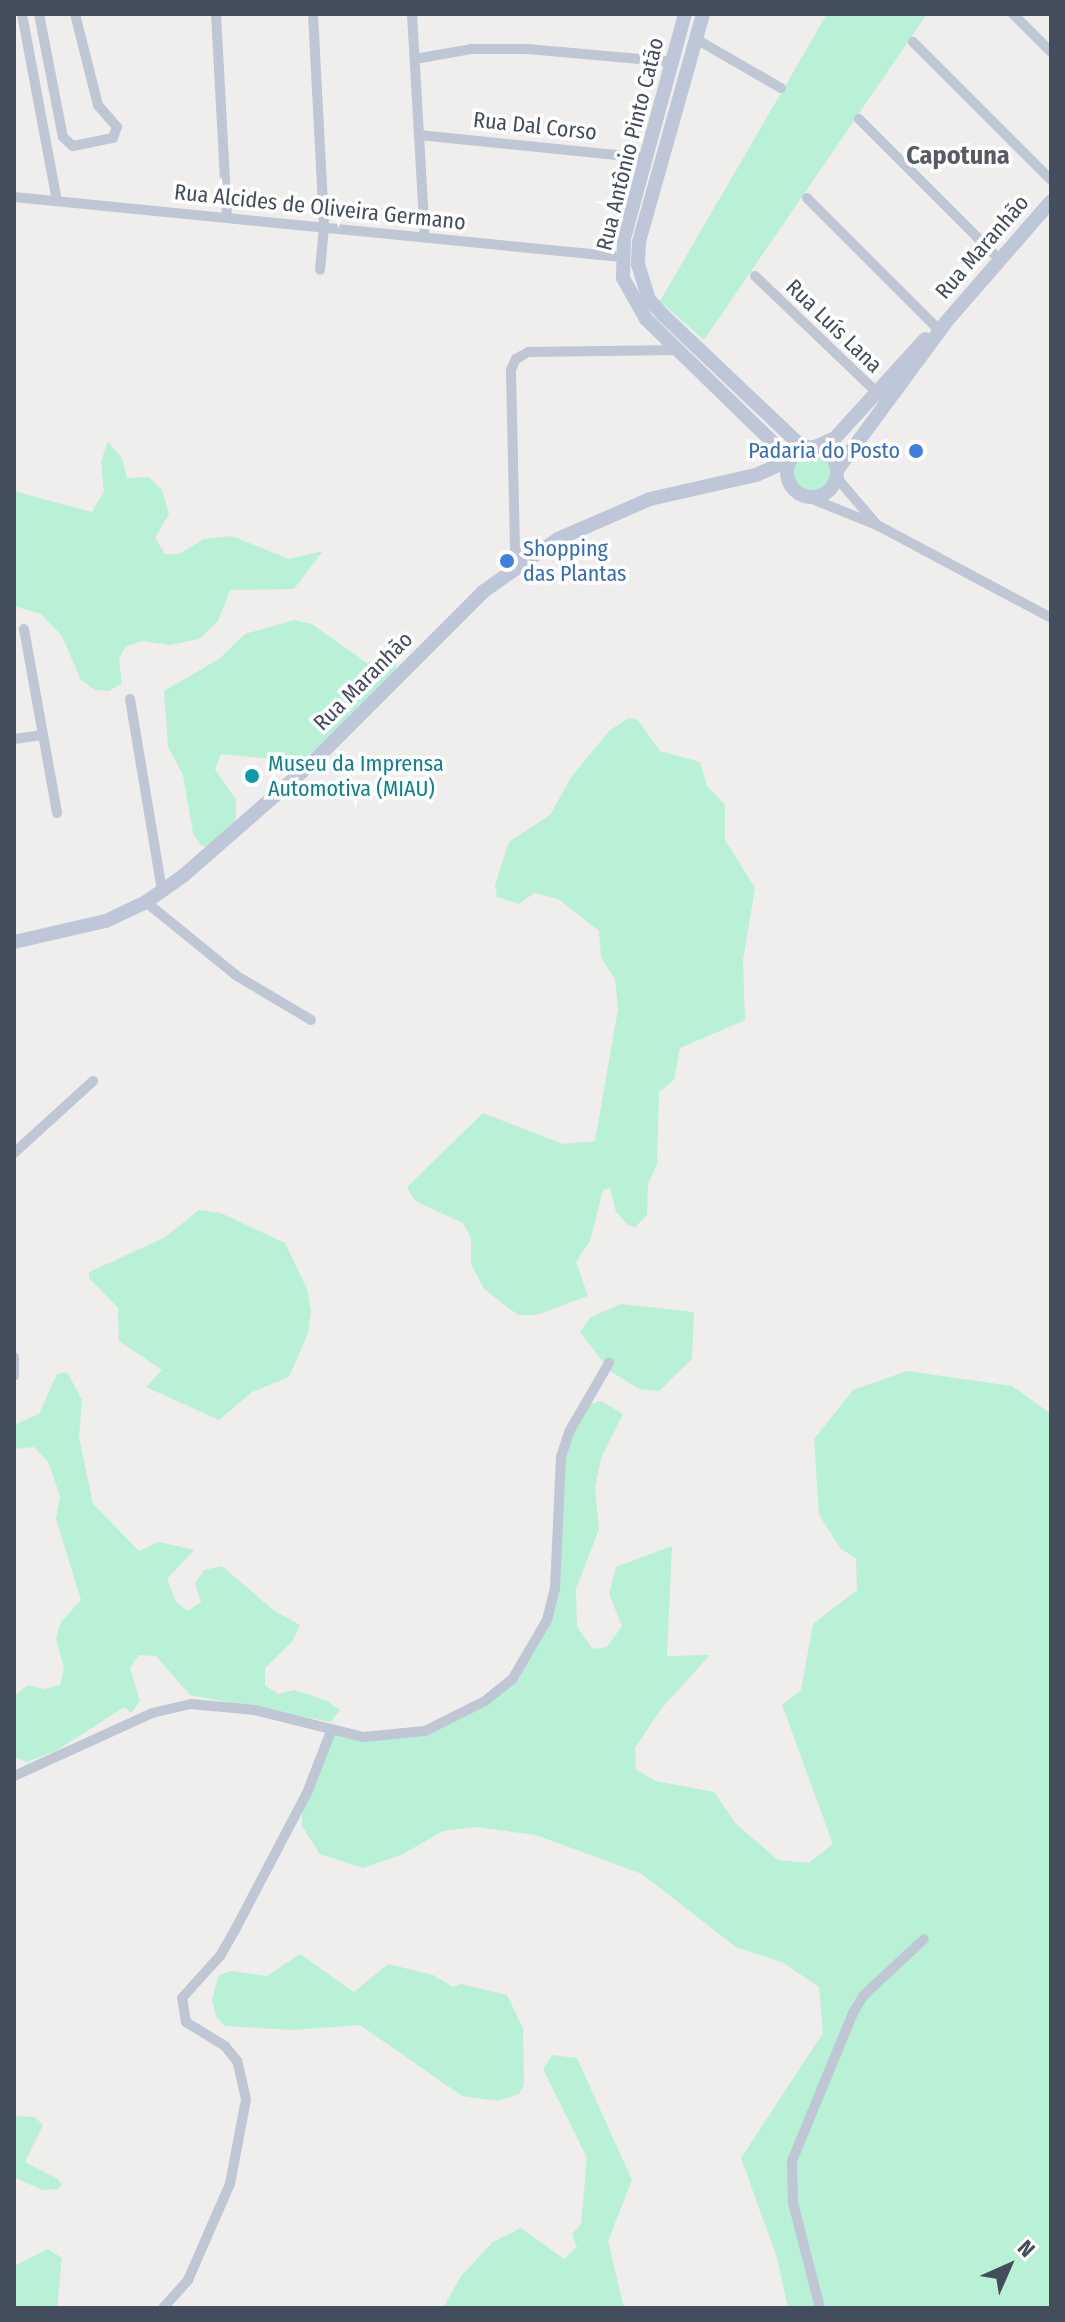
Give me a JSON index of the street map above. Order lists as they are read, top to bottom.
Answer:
{
  "streets": {
    "main road": ["Rua Antônio Pinto Catão", "Rua Maranhão"],
    "street": ["Rua Dal Corso", "Rua Alcides de Oliveira Germano", "Rua Luís Lana"]
  },
  "crossings": [
    ["Rua Dal Corso", "Rua Antônio Pinto Catão"],
    ["Rua Antônio Pinto Catão", "Rua Alcides de Oliveira Germano"],
    ["Rua Antônio Pinto Catão", "Rua Maranhão"],
    ["Rua Maranhão", "Rua Luís Lana"]
  ],
  "districts": ["Capotuna"],
  "places": ["Padaria do Posto", "Shopping das Plantas", "Museu da Imprensa Automotiva (MIAU)"],
  "north": "top right"
}
